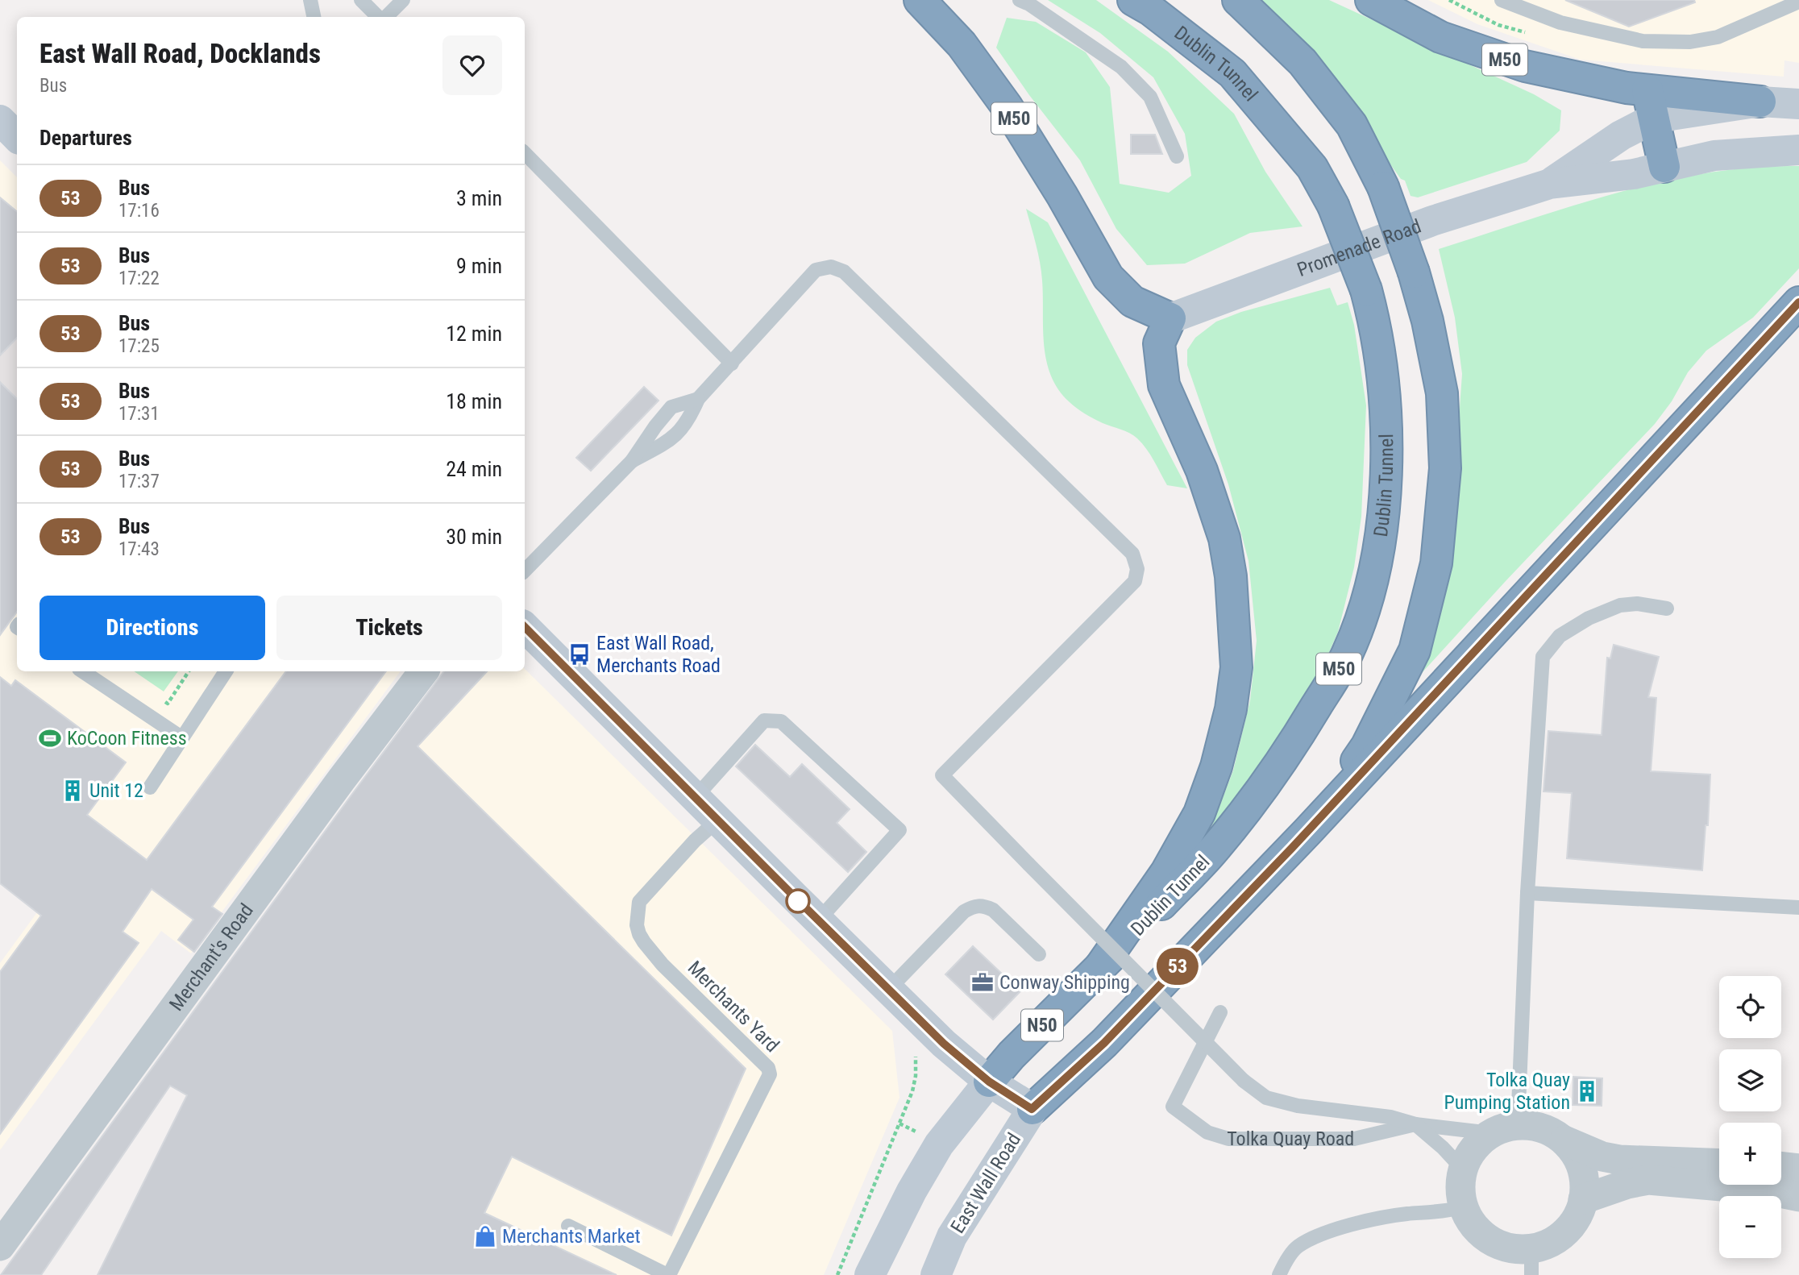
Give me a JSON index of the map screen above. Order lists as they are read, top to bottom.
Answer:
{
  "streets": {
    "highway": ["M50", "Dublin Tunnel", "N50"],
    "main road": ["Promenade Road", "East Wall Road"],
    "street": ["Merchant's Road"],
    "lane": ["Merchants Yard", "Tolka Quay Road"]
  },
  "crossings": [
    ["M50", "Promenade Road"],
    ["Dublin Tunnel", "N50"],
    ["N50", "East Wall Road"]
  ],
  "places": {
    "bus stop": ["East Wall Road, Merchants Road"],
    "sports": ["KoCoon Fitness"],
    "building": ["Unit 12", "Tolka Quay Pumping Station"],
    "office": ["Conway Shipping"],
    "shop": ["Merchants Market"]
  },
  "lines": ["bus line 53"],
  "page": {
    "on_map": "53",
    "heading": [
      ["East Wall Road, Docklands", "Bus"],
      "Departures"
    ],
    "list": [
      {
        "mark": "53",
        "name": "Bus",
        "note": "17:16",
        "value": "3 min"
      },
      {
        "mark": "53",
        "name": "Bus",
        "note": "17:22",
        "value": "9 min"
      },
      {
        "mark": "53",
        "name": "Bus",
        "note": "17:25",
        "value": "12 min"
      },
      {
        "mark": "53",
        "name": "Bus",
        "note": "17:31",
        "value": "18 min"
      },
      {
        "mark": "53",
        "name": "Bus",
        "note": "17:37",
        "value": "24 min"
      },
      {
        "mark": "53",
        "name": "Bus",
        "note": "17:43",
        "value": "30 min"
      }
    ],
    "buttons": ["Directions", "Tickets"],
    "map_buttons": ["+", "−"]
  }
}
